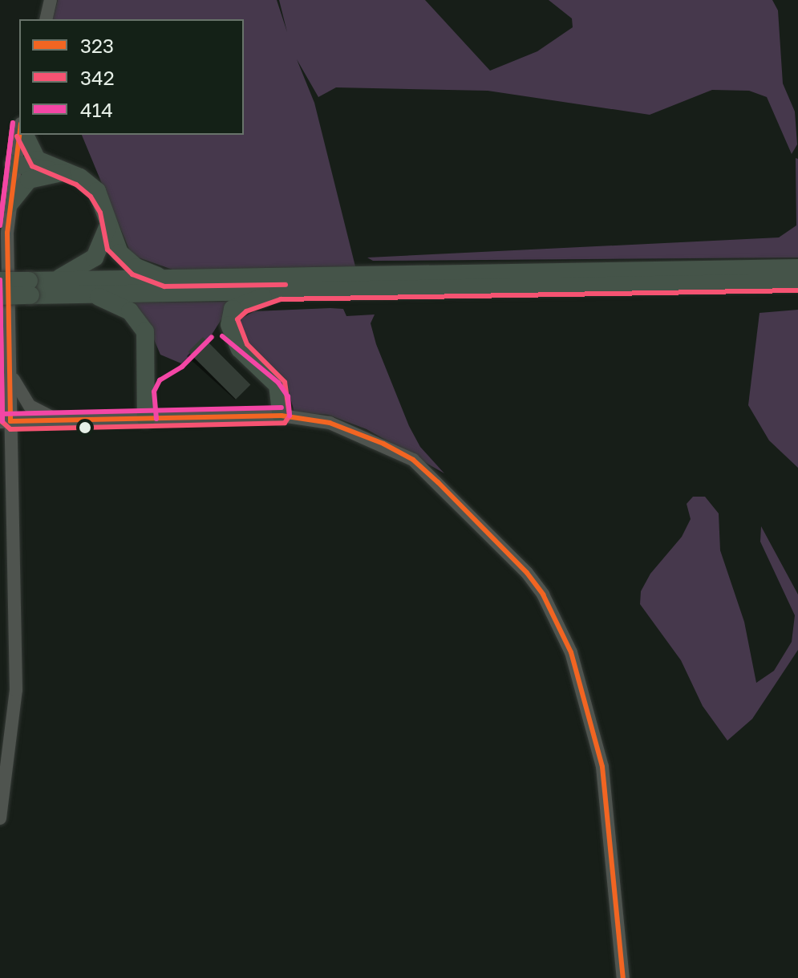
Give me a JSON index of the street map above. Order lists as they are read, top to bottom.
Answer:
{
  "lines": ["transit line 342", "transit line 414", "transit line 323"],
  "legend": ["323", "342", "414"]
}
